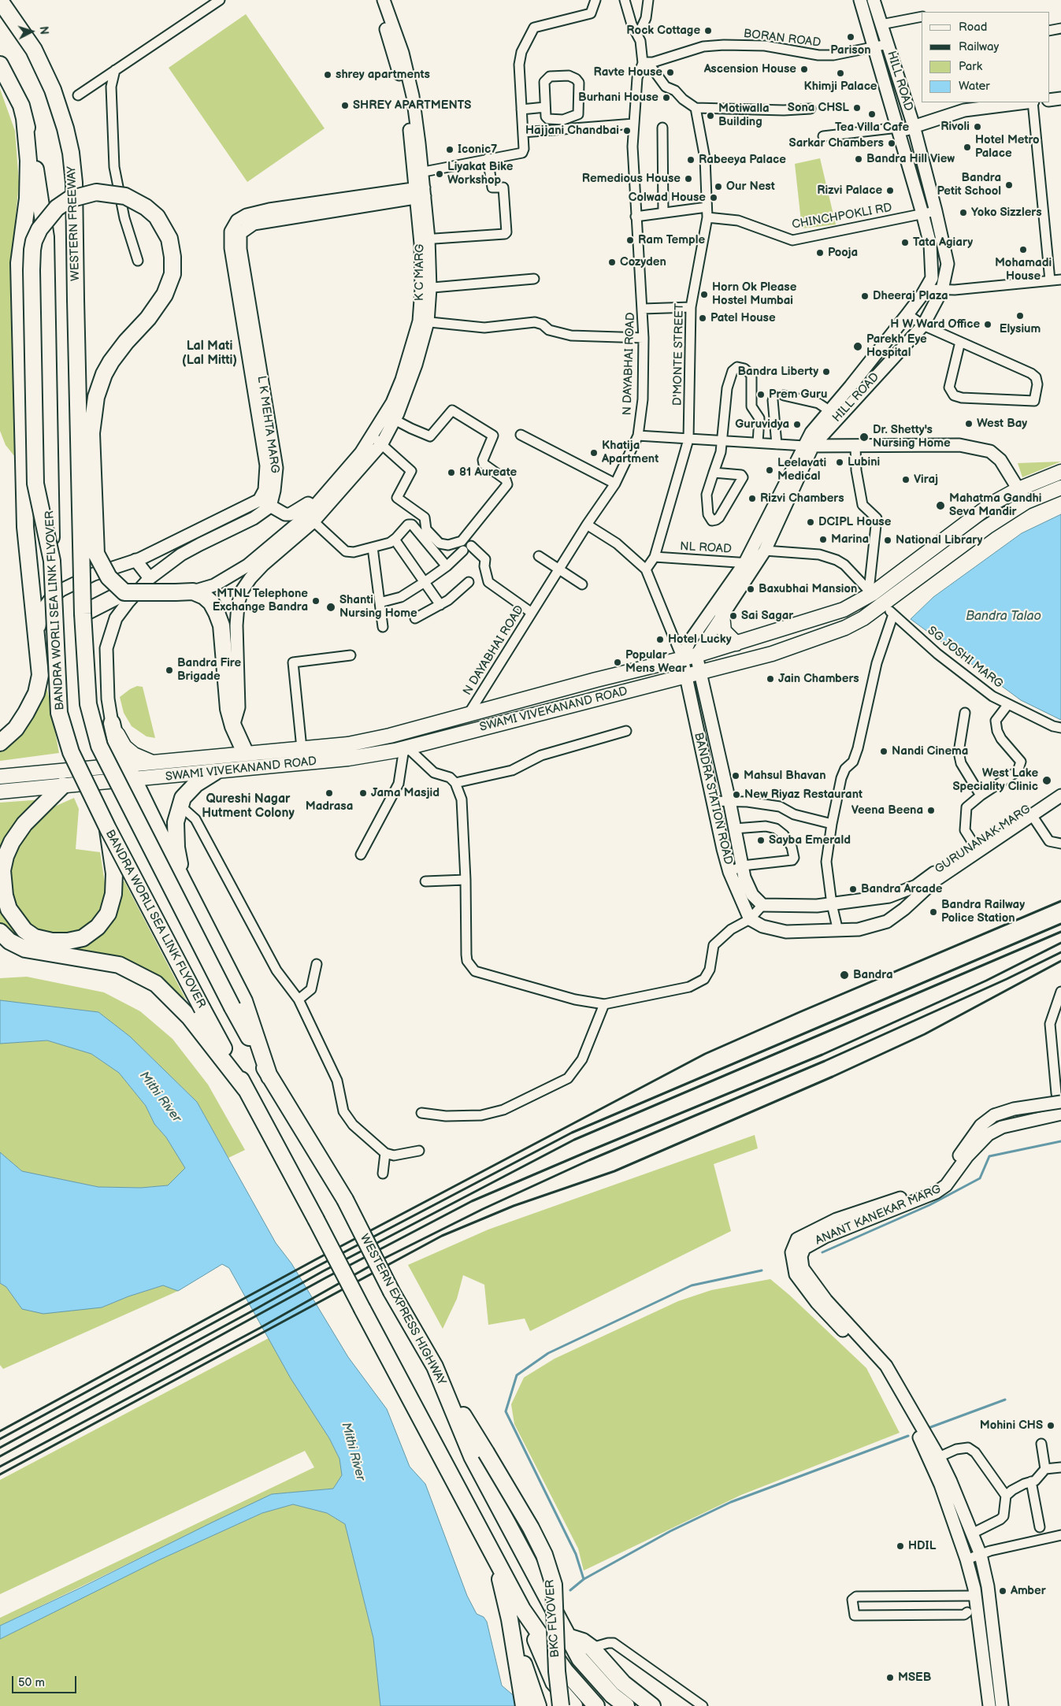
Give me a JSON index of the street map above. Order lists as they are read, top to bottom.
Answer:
{
  "streets": {
    "highway": [
      "WESTERN FREEWAY",
      "BANDRA WORLI SEA LINK FLYOVER",
      "WESTERN EXPRESS HIGHWAY",
      "BKC FLYOVER"
    ],
    "main road": [
      "HILL ROAD",
      "K C MARG",
      "L K MEHTA MARG",
      "SWAMI VIVEKANAND ROAD",
      "BANDRA STATION ROAD",
      "GURUNANAK MARG",
      "ANANT KANEKAR MARG"
    ],
    "street": [
      "BORAN ROAD",
      "CHINCHPOKLI RD",
      "D'MONTE STREET",
      "N DAYABHAI ROAD",
      "NL ROAD",
      "SG JOSHI MARG"
    ]
  },
  "crossings": [
    ["BORAN ROAD", "HILL ROAD"],
    ["BORAN ROAD", "N DAYABHAI ROAD"],
    ["HILL ROAD", "CHINCHPOKLI RD"],
    ["HILL ROAD", "NL ROAD"],
    ["HILL ROAD", "SWAMI VIVEKANAND ROAD"],
    ["HILL ROAD", "BANDRA STATION ROAD"],
    ["CHINCHPOKLI RD", "D'MONTE STREET"],
    ["K C MARG", "L K MEHTA MARG"],
    ["D'MONTE STREET", "NL ROAD"],
    ["N DAYABHAI ROAD", "SWAMI VIVEKANAND ROAD"],
    ["SG JOSHI MARG", "SWAMI VIVEKANAND ROAD"],
    ["SWAMI VIVEKANAND ROAD", "BANDRA STATION ROAD"],
    ["BANDRA STATION ROAD", "GURUNANAK MARG"],
    ["WESTERN EXPRESS HIGHWAY", "BKC FLYOVER"]
  ],
  "districts": ["Lal Mati (Lal Mitti)", "Qureshi Nagar Hutment Colony"],
  "water": ["Bandra Talao", "Mithi River"],
  "places": [
    "Rock Cottage",
    "Parison",
    "Ascension House",
    "Ravte House",
    "Khimji Palace",
    "shrey apartments",
    "Burhani House",
    "SHREY APARTMENTS",
    "Sona CHSL",
    "Tea Villa Cafe",
    "Motiwalla Building",
    "Rivoli",
    "Hajjani Chandbai",
    "Sarkar Chambers",
    "Hotel Metro Palace",
    "Iconic7",
    "Bandra Hill View",
    "Rabeeya Palace",
    "Liyakat Bike Workshop",
    "Remedious House",
    "Bandra Petit School",
    "Our Nest",
    "Rizvi Palace",
    "Colwad House",
    "Yoko Sizzlers",
    "Ram Temple",
    "Tata Agiary",
    "Mohamadi House",
    "Pooja",
    "Cozyden",
    "Horn Ok Please Hostel Mumbai",
    "Dheeraj Plaza",
    "Elysium",
    "Patel House",
    "H W Ward Office",
    "Parekh Eye Hospital",
    "Bandra Liberty",
    "Prem Guru",
    "West Bay",
    "Guruvidya",
    "Dr. Shetty's Nursing Home",
    "Khatija Apartment",
    "Lubini",
    "Leelavati Medical",
    "81 Aureate",
    "Viraj",
    "Rizvi Chambers",
    "Mahatma Gandhi Seva Mandir",
    "DCIPL House",
    "Marina",
    "National Library",
    "Baxubhai Mansion",
    "MTNL Telephone Exchange Bandra",
    "Shanti Nursing Home",
    "Sai Sagar",
    "Hotel Lucky",
    "Popular Mens Wear",
    "Bandra Fire Brigade",
    "Jain Chambers",
    "Nandi Cinema",
    "Mahsul Bhavan",
    "West Lake Speciality Clinic",
    "Madrasa",
    "Jama Masjid",
    "New Riyaz Restaurant",
    "Veena Beena",
    "Sayba Emerald",
    "Bandra Arcade",
    "Bandra Railway Police Station",
    "Bandra",
    "Mohini CHS",
    "HDIL",
    "Amber",
    "MSEB"
  ],
  "legend": [
    "Road",
    "Railway",
    "Park",
    "Water"
  ],
  "scale_bar": "50 m",
  "north": "right"
}
